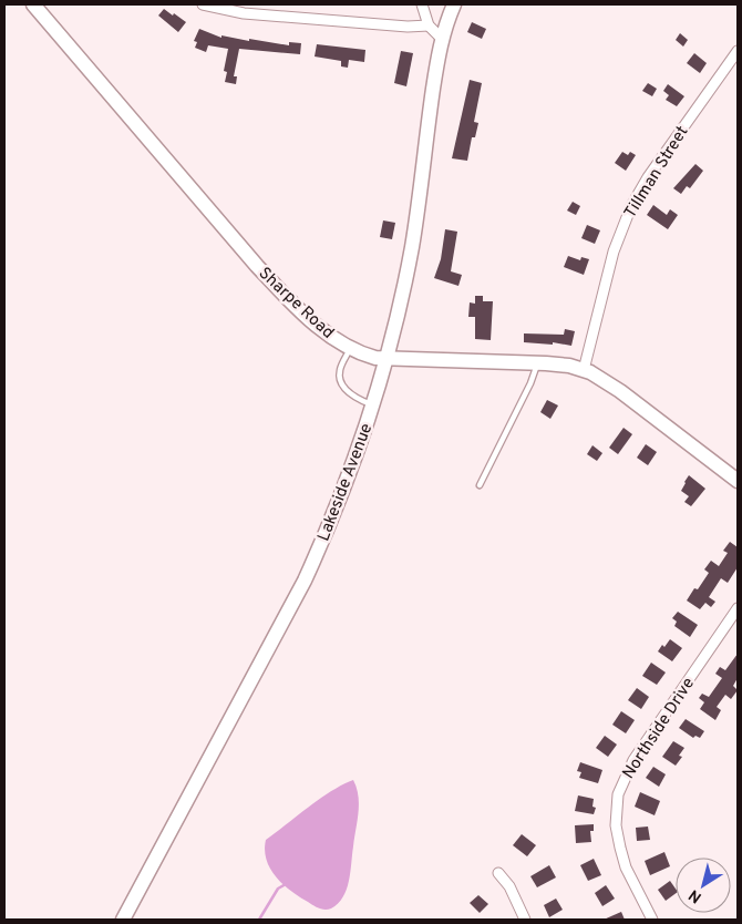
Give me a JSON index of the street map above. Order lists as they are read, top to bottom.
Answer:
{
  "streets": {
    "street": [
      "Tillman Street",
      "Sharpe Road",
      "Lakeside Avenue",
      "Northside Drive"
    ]
  },
  "crossings": [
    ["Tillman Street", "Sharpe Road"],
    ["Sharpe Road", "Lakeside Avenue"]
  ],
  "north": "bottom left"
}
